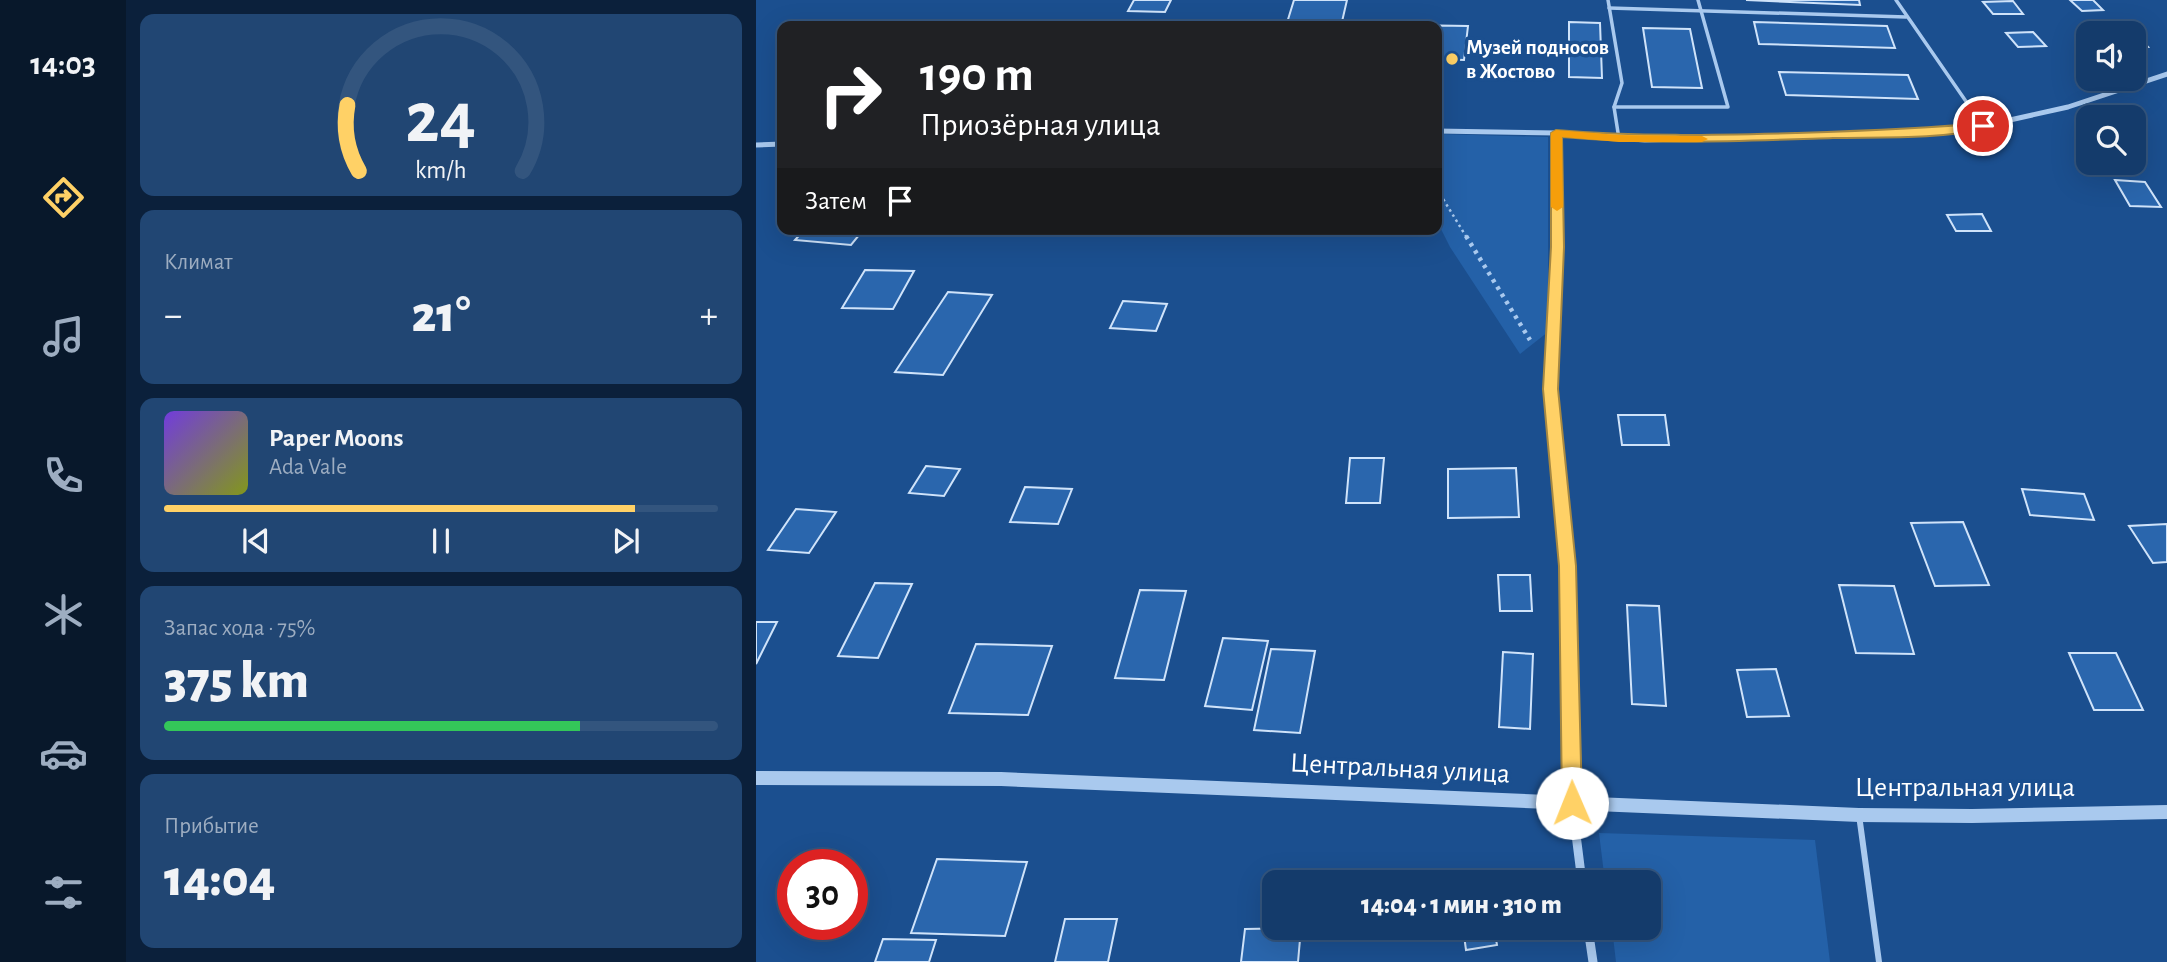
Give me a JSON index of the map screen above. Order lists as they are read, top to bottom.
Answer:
{
  "streets": {
    "street": ["Центральная улица"]
  },
  "places": ["Музей подносов в Жостово"],
  "page": {
    "tabs": "14:03",
    "turn": ["190 m", "Приозёрная улица"],
    "then": "Затем",
    "tile": [
      "Климат",
      ["Запас хода · 75%", "375 km"],
      ["Прибытие", "14:04"]
    ],
    "heat": ["−", "21°", "+"],
    "song": ["Paper Moons", "Ada Vale"],
    "limit": "30",
    "trip": "14:04 · 1 мин · 310 m",
    "gauge": ["24", "km/h"]
  }
}
